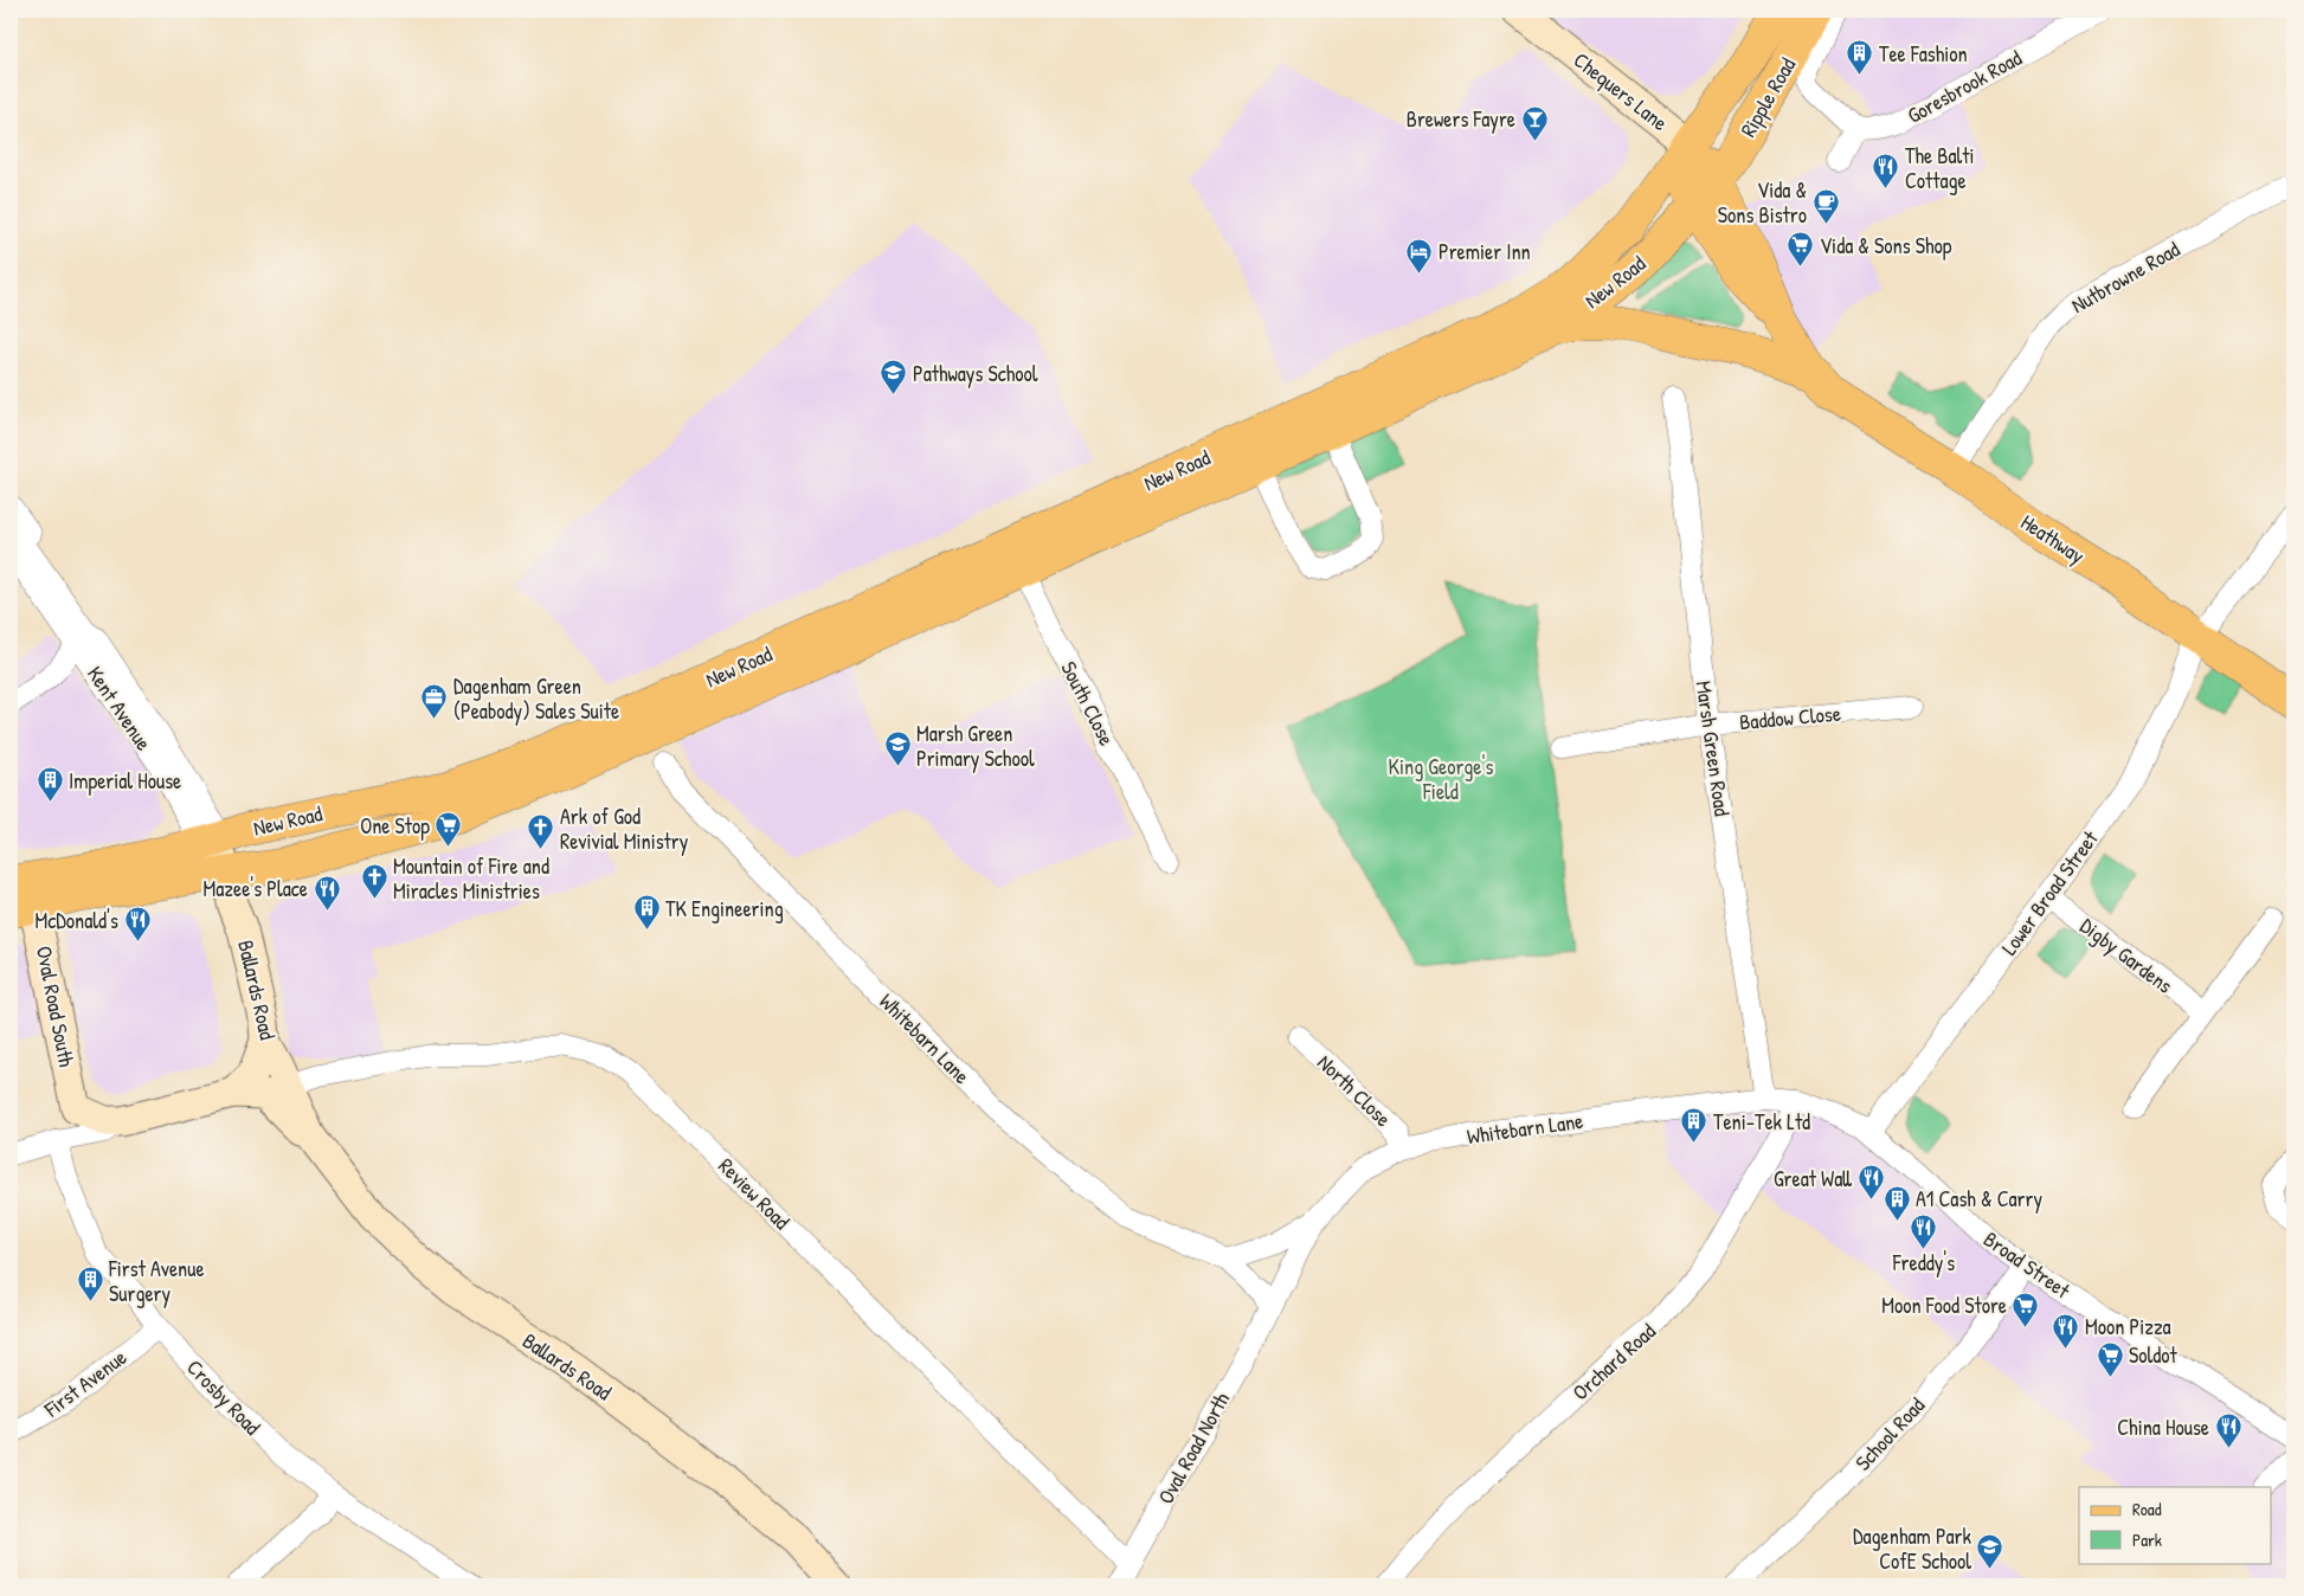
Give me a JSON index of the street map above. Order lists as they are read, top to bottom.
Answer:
{
  "streets": {
    "main road": [
      "Chequers Lane",
      "Ripple Road",
      "New Road",
      "Heathway",
      "Ballards Road",
      "Oval Road South"
    ],
    "street": [
      "Goresbrook Road",
      "Nutbrowne Road",
      "South Close",
      "Kent Avenue",
      "Baddow Close",
      "Marsh Green Road",
      "Lower Broad Street",
      "Digby Gardens",
      "Whitebarn Lane",
      "North Close",
      "Review Road",
      "Broad Street",
      "Orchard Road",
      "First Avenue",
      "Crosby Road",
      "School Road",
      "Oval Road North"
    ]
  },
  "crossings": [
    ["Chequers Lane", "Ripple Road"],
    ["Chequers Lane", "New Road"],
    ["Chequers Lane", "Heathway"],
    ["Ripple Road", "New Road"],
    ["Ripple Road", "Heathway"],
    ["Nutbrowne Road", "Heathway"],
    ["New Road", "Heathway"],
    ["New Road", "South Close"],
    ["New Road", "Kent Avenue"],
    ["New Road", "Ballards Road"],
    ["New Road", "Oval Road South"],
    ["Heathway", "Lower Broad Street"],
    ["Baddow Close", "Marsh Green Road"],
    ["Marsh Green Road", "Whitebarn Lane"],
    ["Marsh Green Road", "Broad Street"],
    ["Lower Broad Street", "Digby Gardens"],
    ["Lower Broad Street", "Broad Street"],
    ["Ballards Road", "Review Road"],
    ["Whitebarn Lane", "North Close"],
    ["Whitebarn Lane", "Broad Street"],
    ["Whitebarn Lane", "Oval Road North"],
    ["Review Road", "Oval Road North"],
    ["Broad Street", "Orchard Road"],
    ["Broad Street", "School Road"],
    ["First Avenue", "Crosby Road"]
  ],
  "parks": ["King George's Field"],
  "places": {
    "building": [
      "Tee Fashion",
      "Imperial House",
      "TK Engineering",
      "Teni-Tek Ltd",
      "A1 Cash & Carry",
      "First Avenue Surgery"
    ],
    "bar": ["Brewers Fayre"],
    "restaurant": [
      "The Balti Cottage",
      "Mazee's Place",
      "McDonald's",
      "Great Wall",
      "Freddy's",
      "Moon Pizza",
      "China House"
    ],
    "cafe": ["Vida & Sons Bistro"],
    "supermarket": [
      "Vida & Sons Shop",
      "One Stop",
      "Moon Food Store",
      "Soldot"
    ],
    "hotel": ["Premier Inn"],
    "school or university": ["Pathways School", "Marsh Green Primary School", "Dagenham Park CofE School"],
    "office": ["Dagenham Green (Peabody) Sales Suite"],
    "church": ["Ark of God Revivial Ministry", "Mountain of Fire and Miracles Ministries"]
  },
  "legend": ["Road", "Park"]
}
